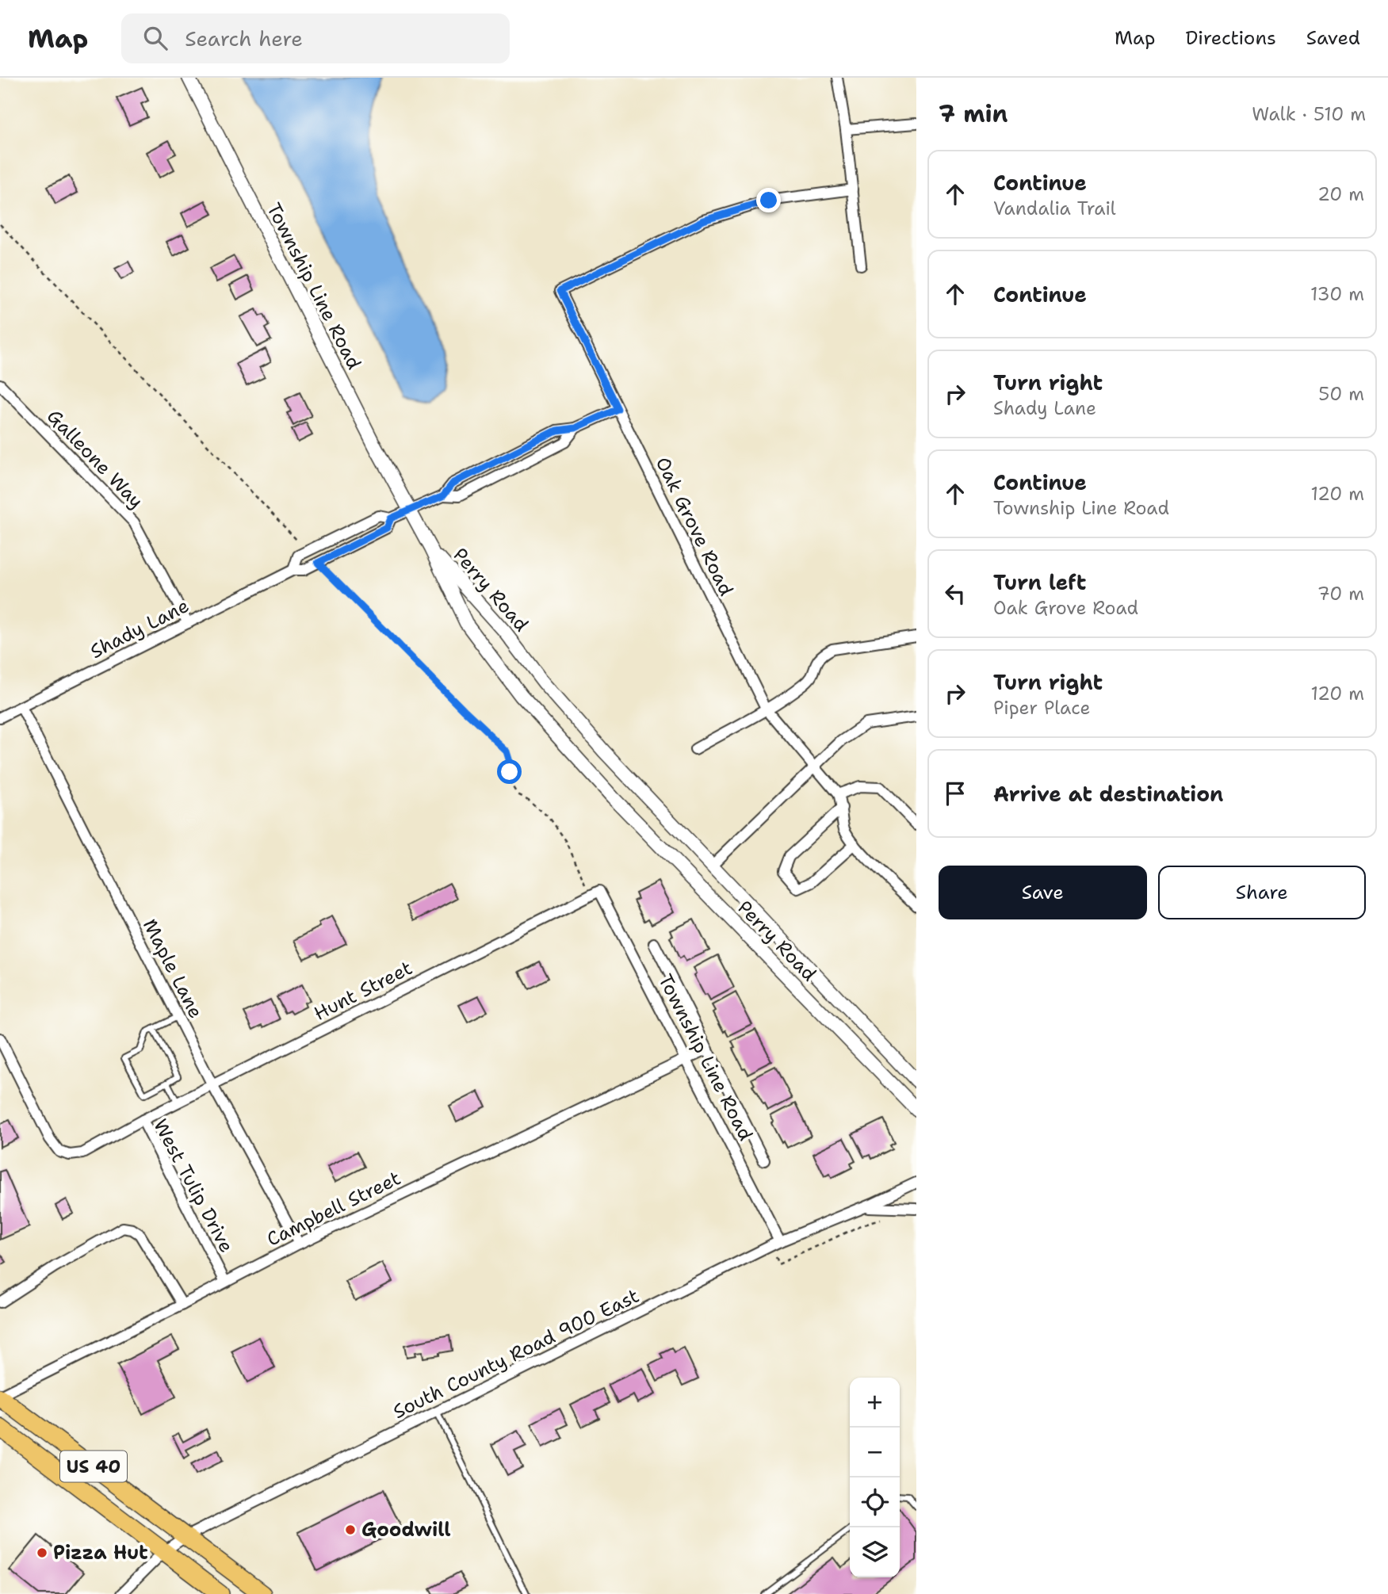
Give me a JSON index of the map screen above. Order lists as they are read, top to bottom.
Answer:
{
  "streets": {
    "main road": ["US 40"],
    "street": [
      "Township Line Road",
      "Galleone Way",
      "Oak Grove Road",
      "Perry Road",
      "Shady Lane",
      "Maple Lane",
      "Hunt Street",
      "West Tulip Drive",
      "Campbell Street",
      "South County Road 900 East"
    ]
  },
  "crossings": [
    ["Township Line Road", "Perry Road"],
    ["Township Line Road", "Shady Lane"],
    ["Township Line Road", "Hunt Street"],
    ["Township Line Road", "Campbell Street"],
    ["Township Line Road", "South County Road 900 East"],
    ["Galleone Way", "Shady Lane"],
    ["Shady Lane", "Maple Lane"],
    ["Maple Lane", "Hunt Street"],
    ["Maple Lane", "Campbell Street"],
    ["Hunt Street", "West Tulip Drive"],
    ["West Tulip Drive", "Campbell Street"],
    ["Campbell Street", "US 40"],
    ["South County Road 900 East", "US 40"]
  ],
  "places": ["Goodwill", "Pizza Hut"],
  "page": {
    "header": "Map",
    "search": "Search here",
    "nav": ["Map", "Directions", "Saved"],
    "heading": ["7 min", "Walk · 510 m"],
    "list": [
      ["Continue", "Vandalia Trail", "20 m"],
      ["Continue", "130 m"],
      ["Turn right", "Shady Lane", "50 m"],
      ["Continue", "Township Line Road", "120 m"],
      ["Turn left", "Oak Grove Road", "70 m"],
      ["Turn right", "Piper Place", "120 m"],
      "Arrive at destination"
    ],
    "buttons": ["Save", "Share"],
    "map_buttons": ["+", "−"]
  }
}
